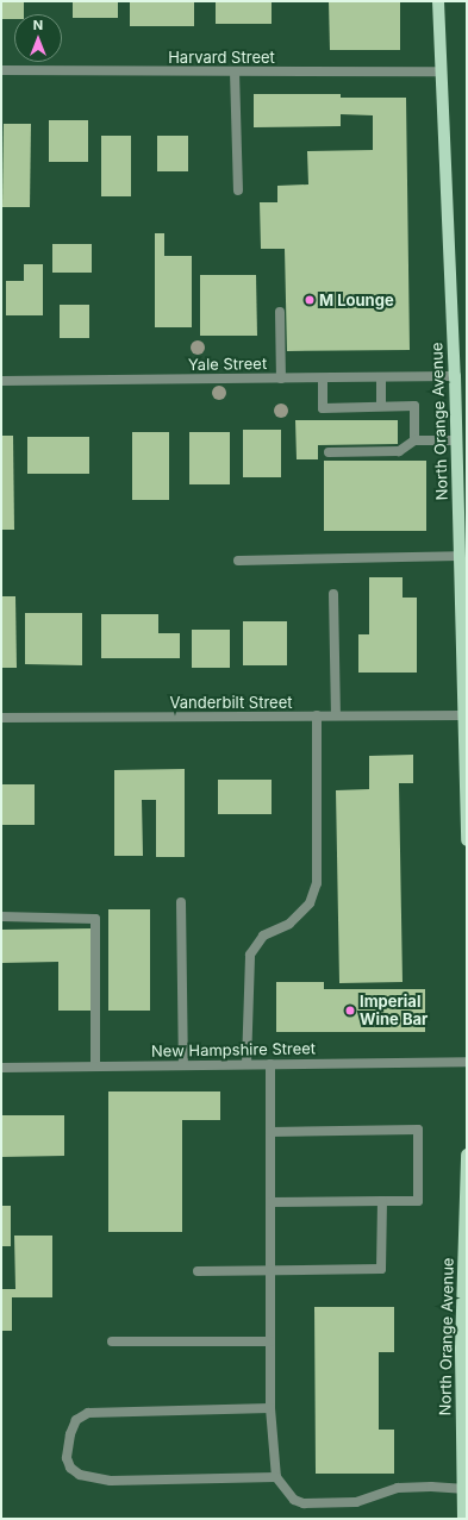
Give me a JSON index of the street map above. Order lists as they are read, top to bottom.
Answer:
{
  "streets": {
    "main road": ["North Orange Avenue"],
    "street": [
      "Harvard Street",
      "Yale Street",
      "Vanderbilt Street",
      "New Hampshire Street"
    ]
  },
  "crossings": [
    ["Harvard Street", "North Orange Avenue"],
    ["Yale Street", "North Orange Avenue"],
    ["North Orange Avenue", "Vanderbilt Street"]
  ],
  "places": ["M Lounge", "Imperial Wine Bar"],
  "north": "top"
}
